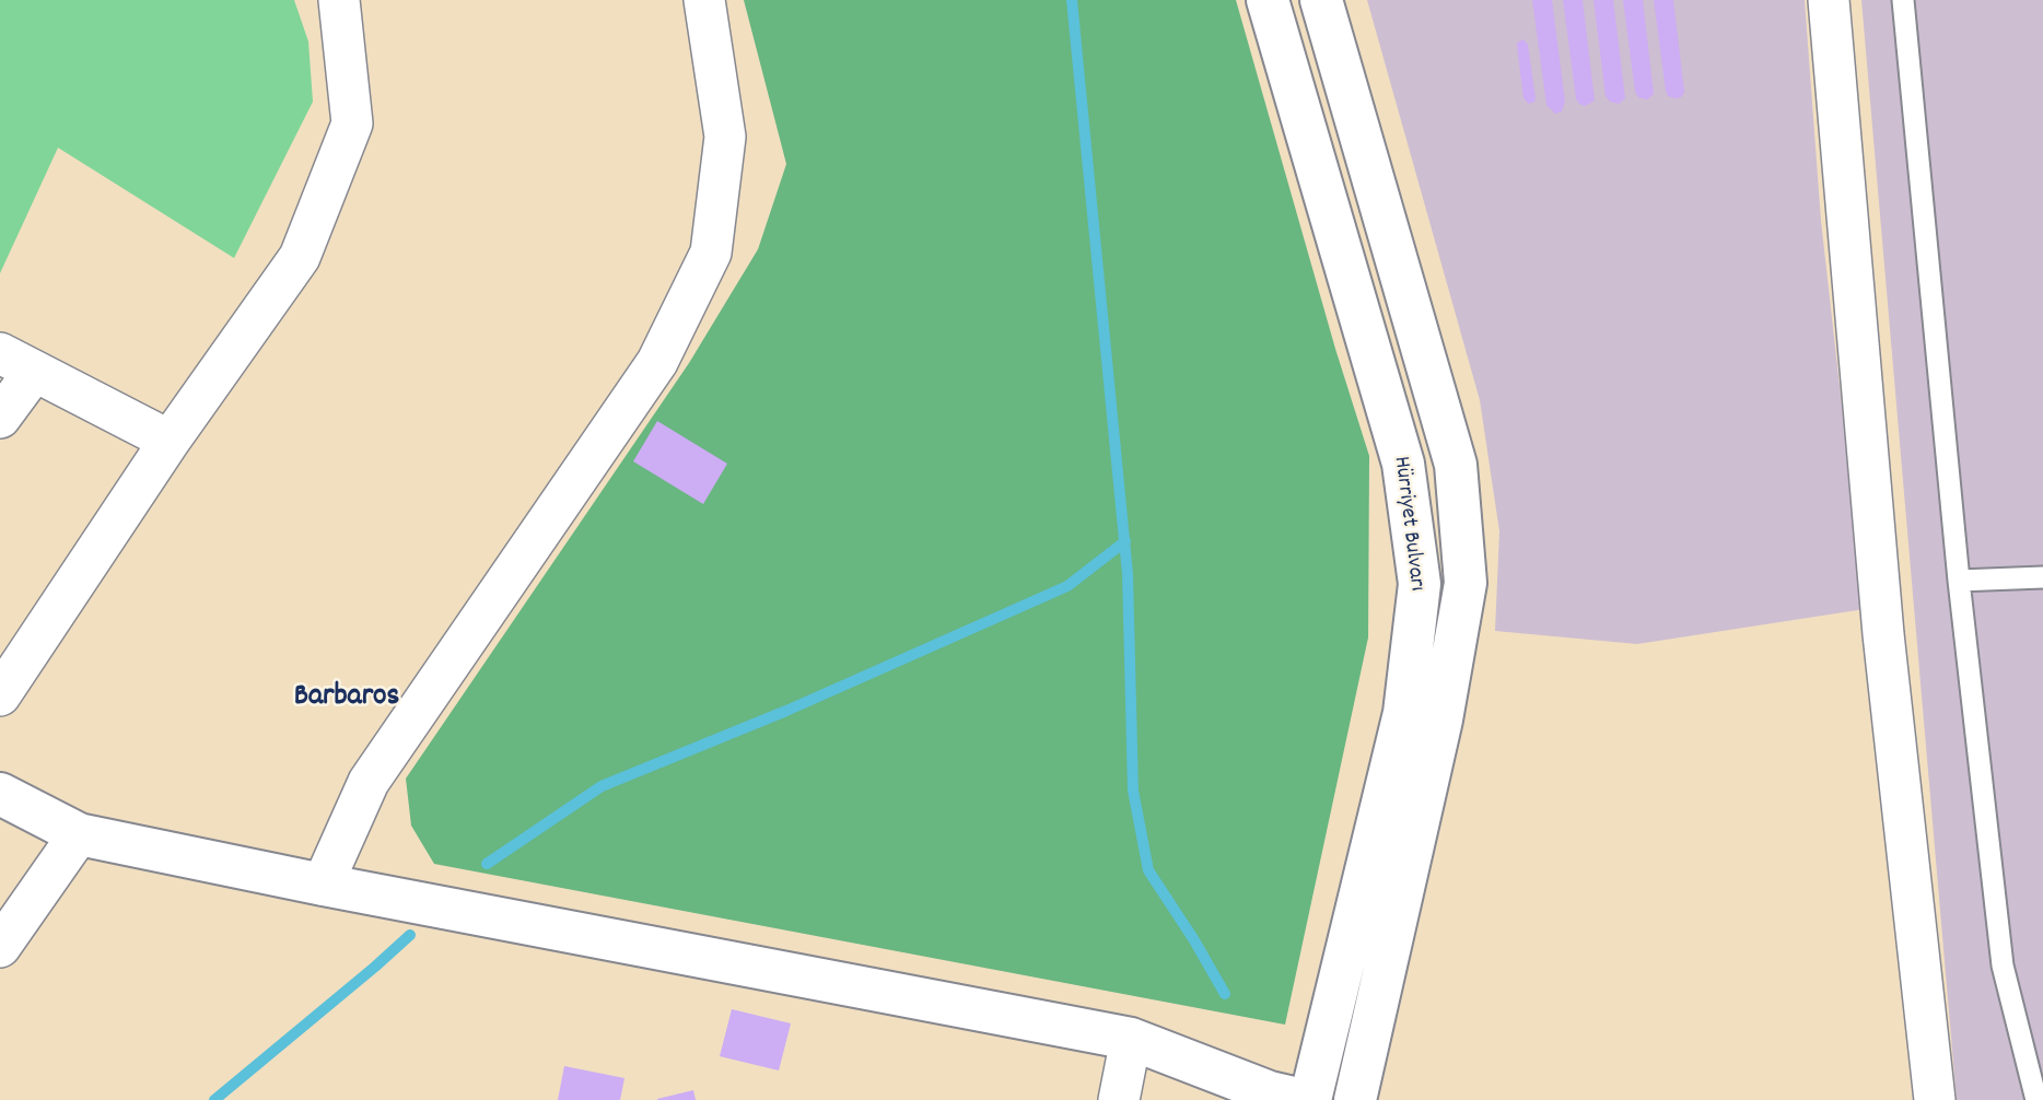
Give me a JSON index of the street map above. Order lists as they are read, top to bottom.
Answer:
{
  "streets": {
    "main road": ["Hürriyet Bulvarı"]
  },
  "districts": ["Barbaros"]
}
